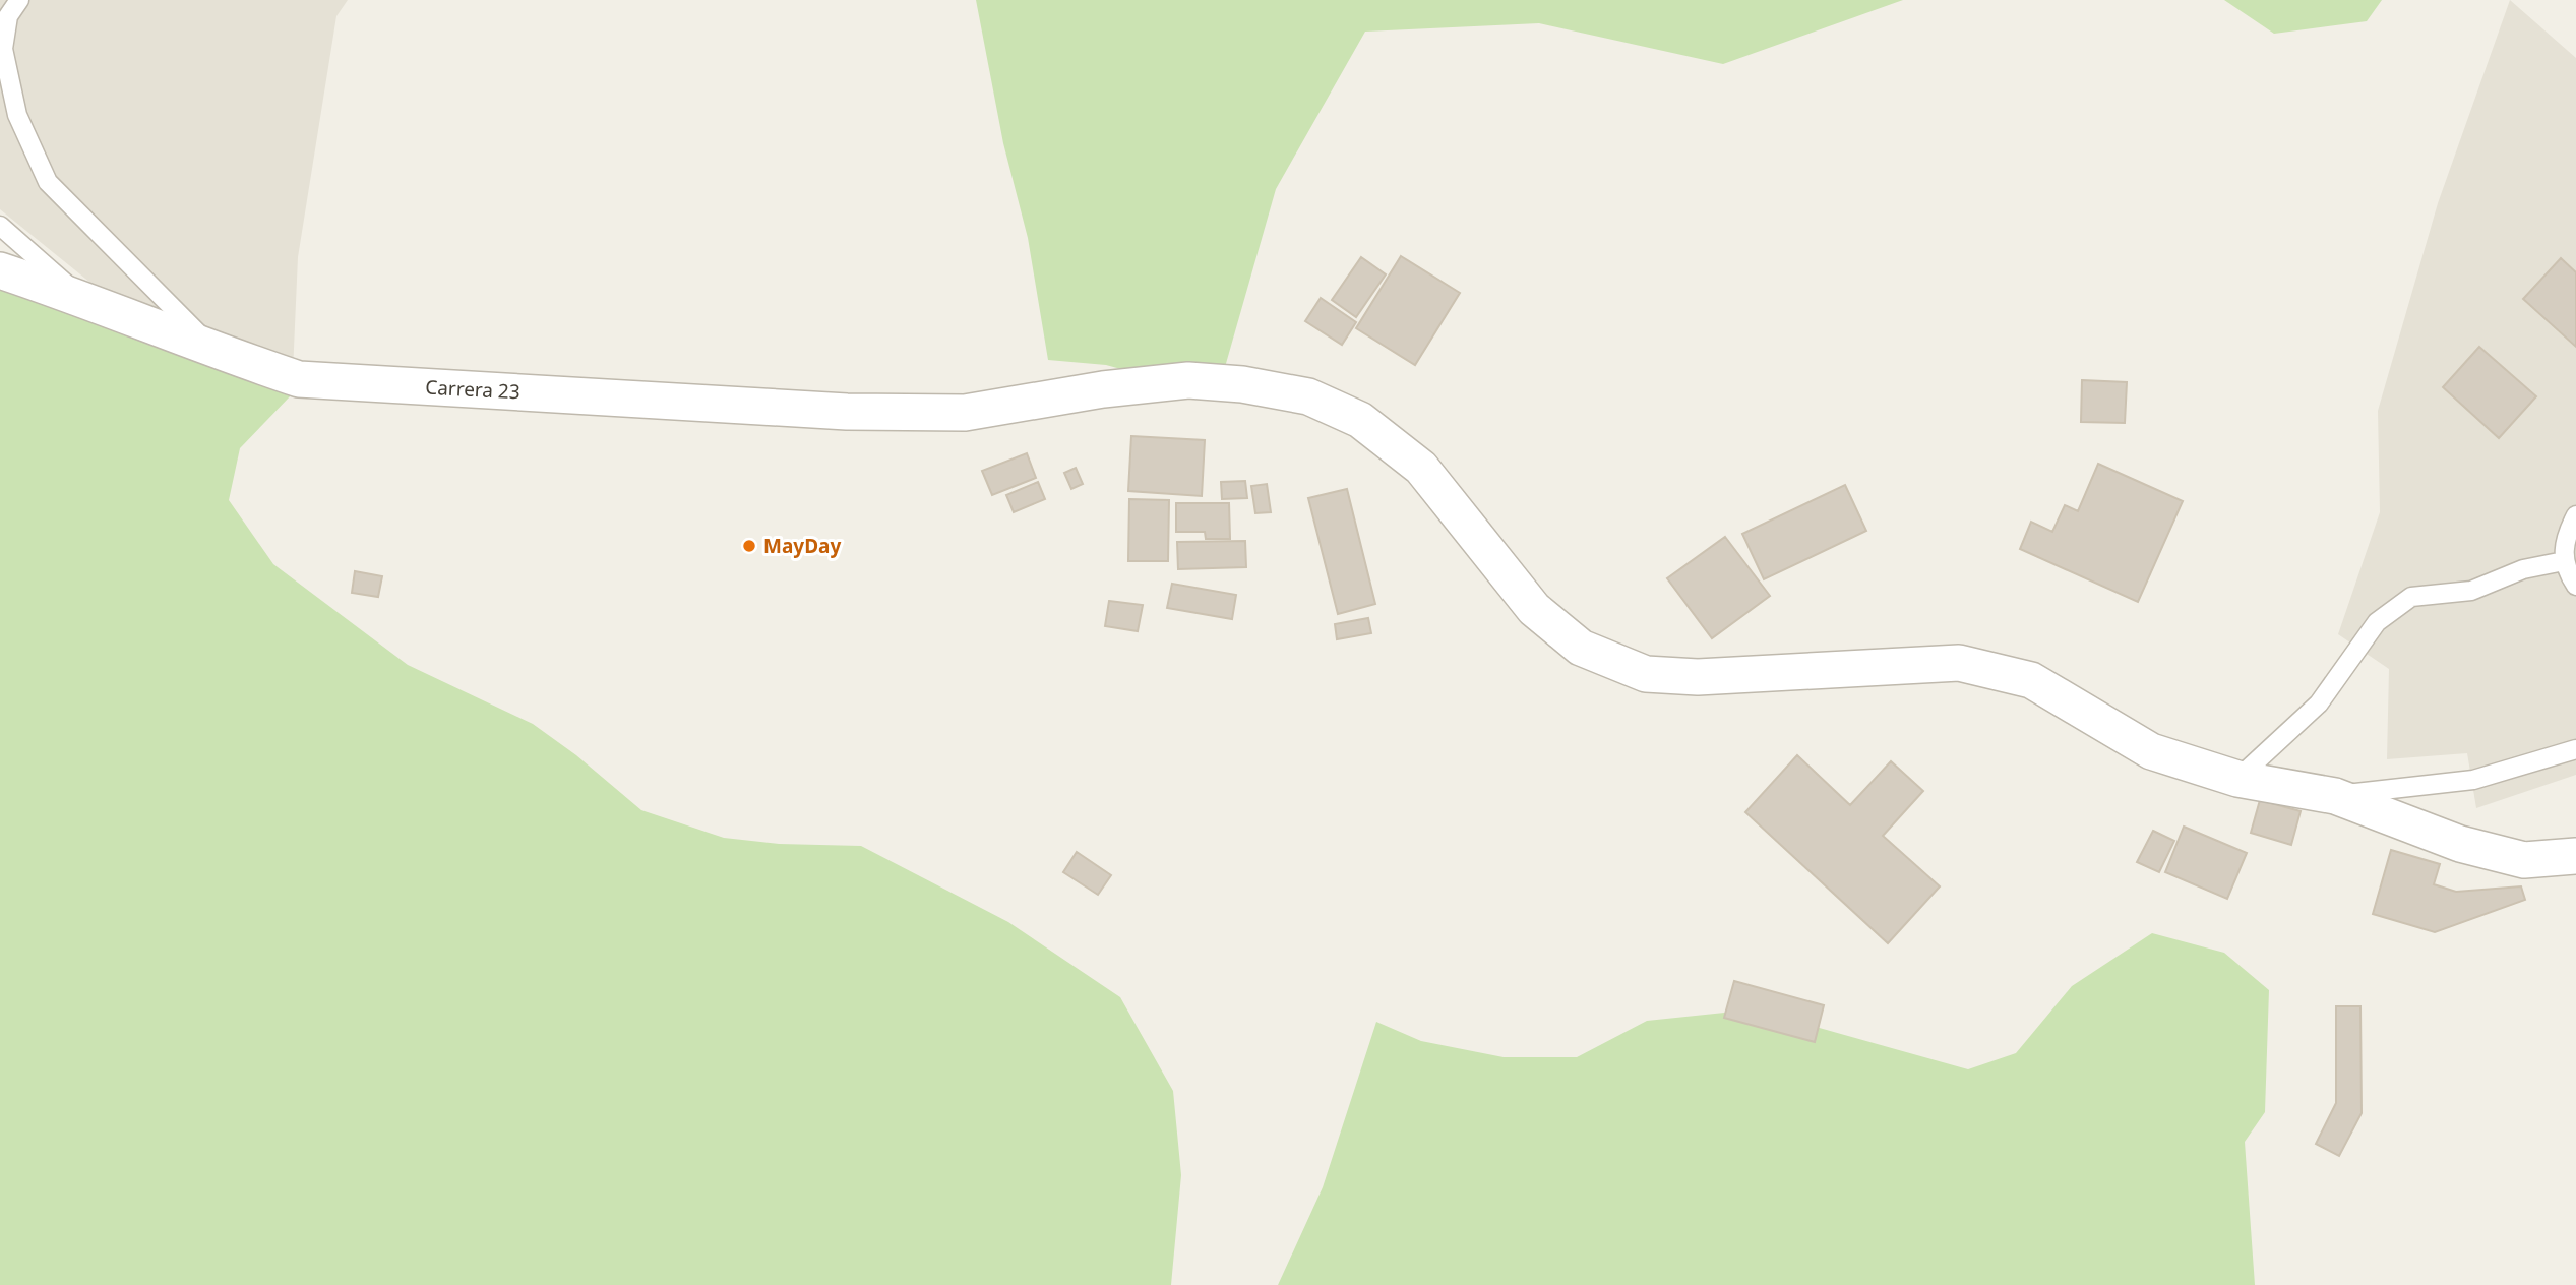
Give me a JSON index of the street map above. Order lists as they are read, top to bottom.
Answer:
{
  "streets": {
    "street": ["Carrera 23"]
  },
  "places": ["MayDay"]
}
